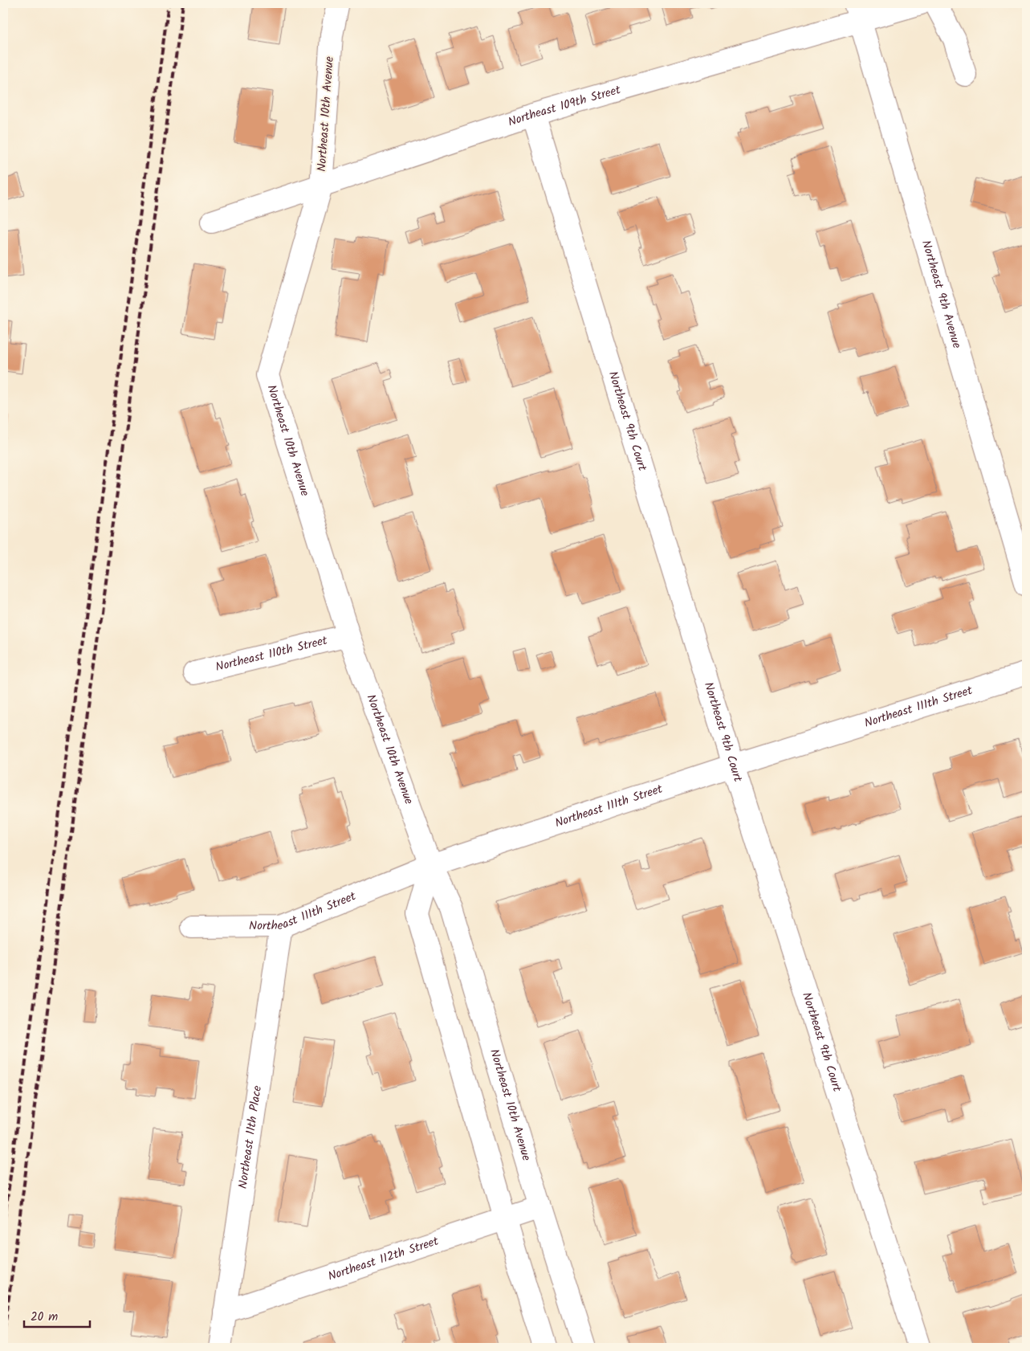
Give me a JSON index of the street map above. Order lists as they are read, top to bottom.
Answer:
{
  "streets": {
    "street": [
      "Northeast 109th Street",
      "Northeast 10th Avenue",
      "Northeast 9th Avenue",
      "Northeast 9th Court",
      "Northeast 110th Street",
      "Northeast 111th Street",
      "Northeast 11th Place",
      "Northeast 112th Street"
    ]
  },
  "crossings": [
    ["Northeast 109th Street", "Northeast 10th Avenue"],
    ["Northeast 109th Street", "Northeast 9th Avenue"],
    ["Northeast 109th Street", "Northeast 9th Court"],
    ["Northeast 10th Avenue", "Northeast 110th Street"],
    ["Northeast 10th Avenue", "Northeast 111th Street"],
    ["Northeast 10th Avenue", "Northeast 112th Street"],
    ["Northeast 9th Court", "Northeast 111th Street"],
    ["Northeast 111th Street", "Northeast 11th Place"],
    ["Northeast 11th Place", "Northeast 112th Street"]
  ],
  "scale_bar": "20 m"
}
